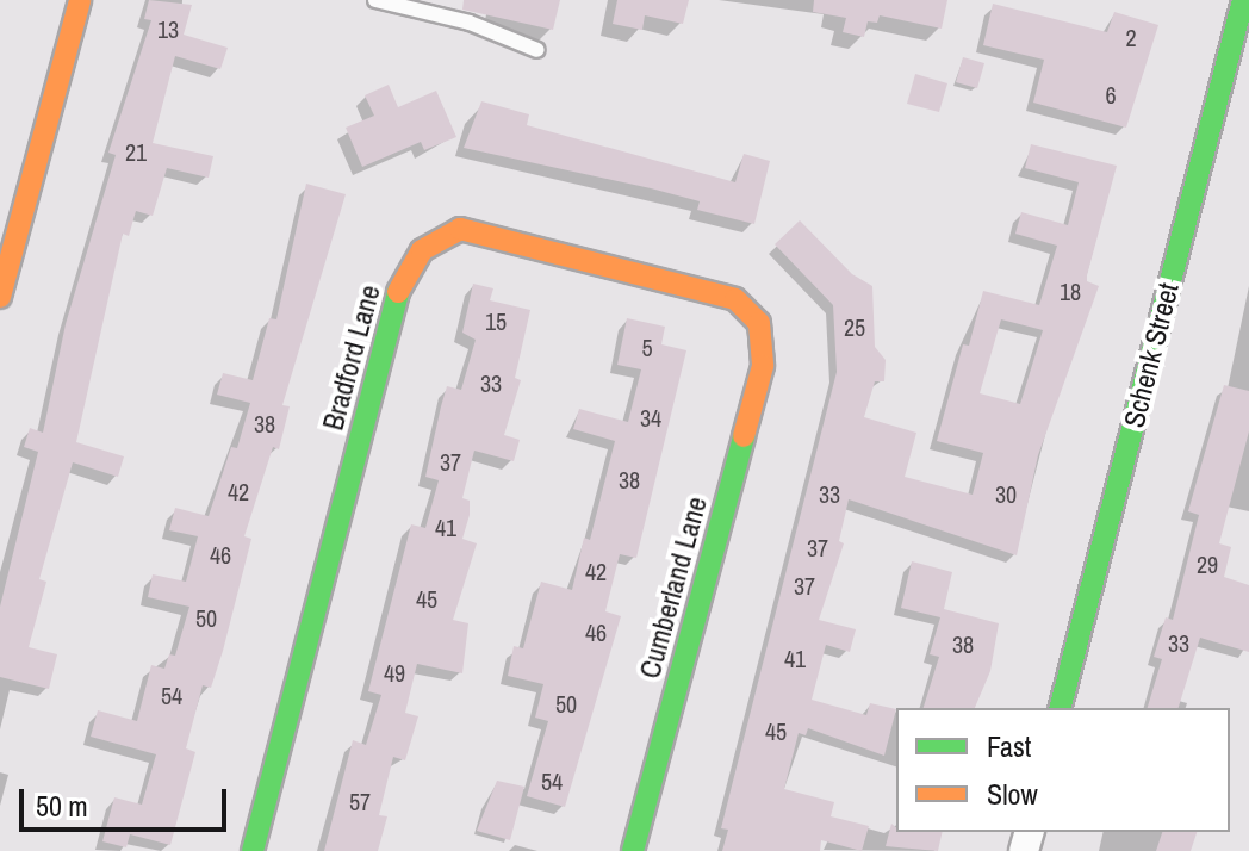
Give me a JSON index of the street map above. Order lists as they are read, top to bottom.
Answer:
{
  "streets": {
    "street": ["Schenk Street", "Bradford Lane", "Cumberland Lane"]
  },
  "crossings": [
    ["Bradford Lane", "Cumberland Lane"]
  ],
  "house_numbers": [
    "13",
    "2",
    "6",
    "21",
    "18",
    "15",
    "25",
    "5",
    "33",
    "34",
    "38",
    "37",
    "38",
    "42",
    "33",
    "30",
    "41",
    "37",
    "46",
    "29",
    "42",
    "37",
    "45",
    "50",
    "46",
    "33",
    "38",
    "41",
    "49",
    "54",
    "50",
    "45",
    "54",
    "57"
  ],
  "legend": ["Fast", "Slow"],
  "scale_bar": "50 m"
}
